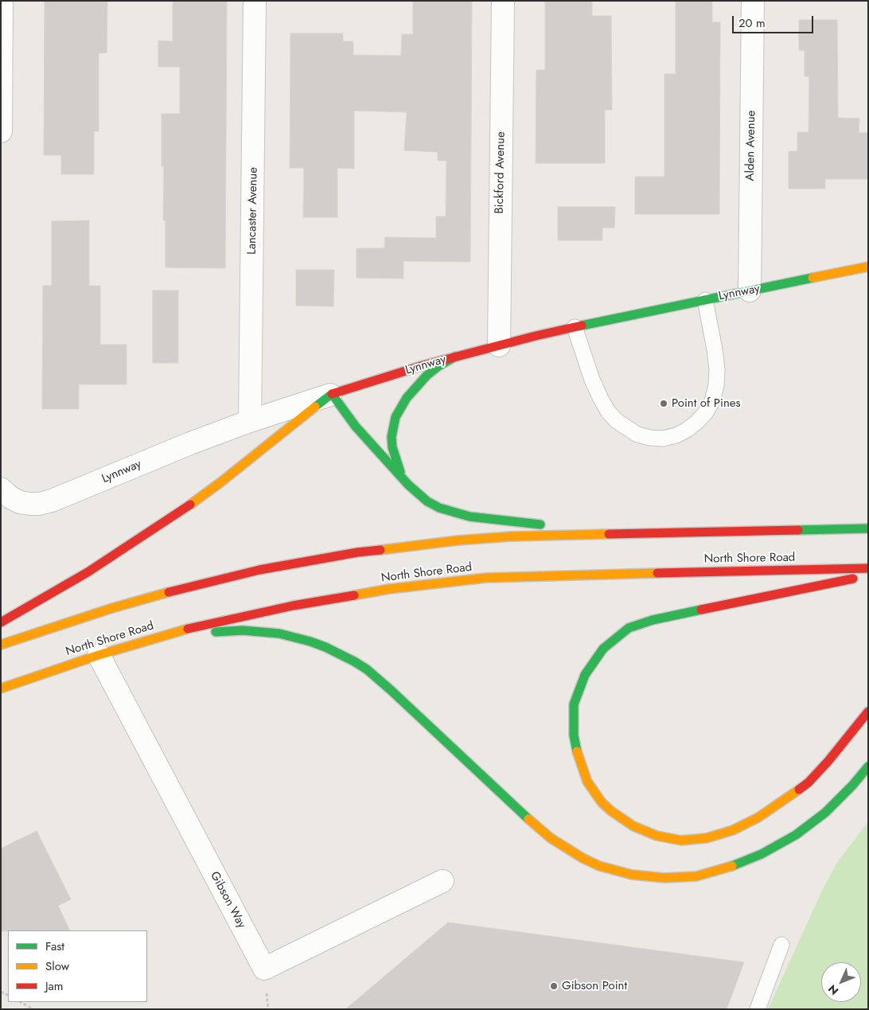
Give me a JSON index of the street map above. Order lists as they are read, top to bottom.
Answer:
{
  "streets": {
    "main road": ["Lynnway", "North Shore Road"],
    "street": [
      "Alden Avenue",
      "Bickford Avenue",
      "Lancaster Avenue",
      "Gibson Way"
    ]
  },
  "crossings": [
    ["Alden Avenue", "Lynnway"],
    ["Bickford Avenue", "Lynnway"],
    ["Lancaster Avenue", "Lynnway"],
    ["North Shore Road", "Gibson Way"]
  ],
  "places": ["Point of Pines", "Gibson Point"],
  "legend": ["Fast", "Slow", "Jam"],
  "scale_bar": "20 m",
  "north": "bottom left"
}
